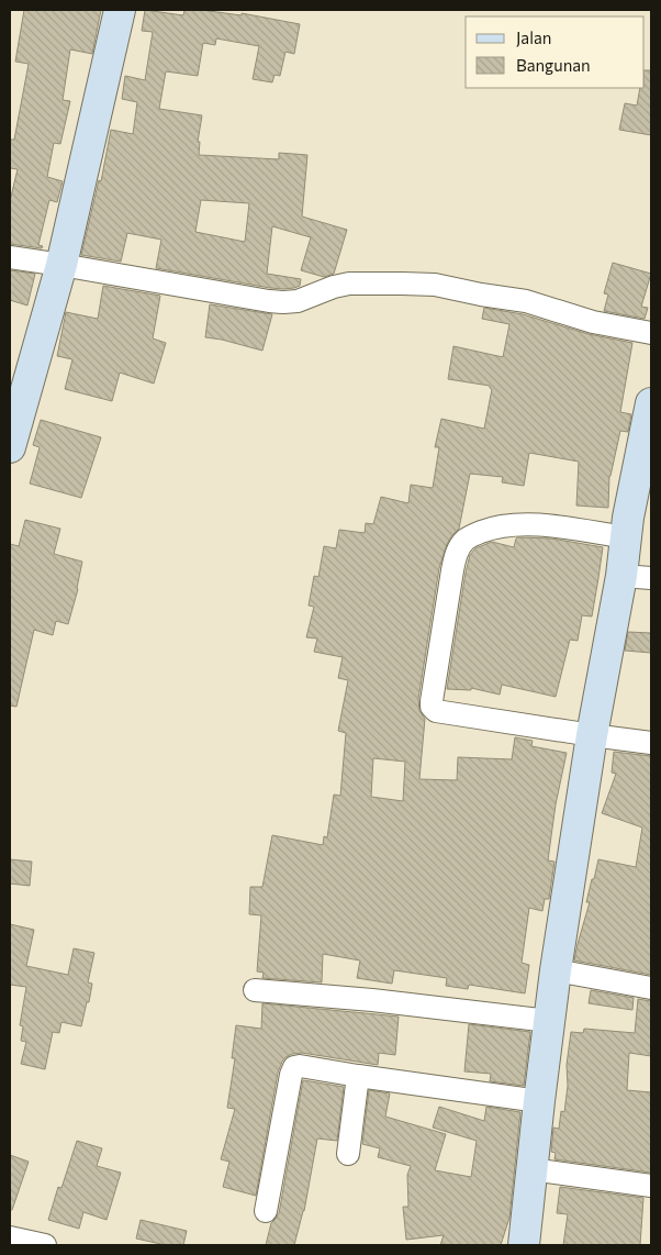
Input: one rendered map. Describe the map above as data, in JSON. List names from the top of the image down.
{
  "legend": ["Jalan", "Bangunan"]
}
